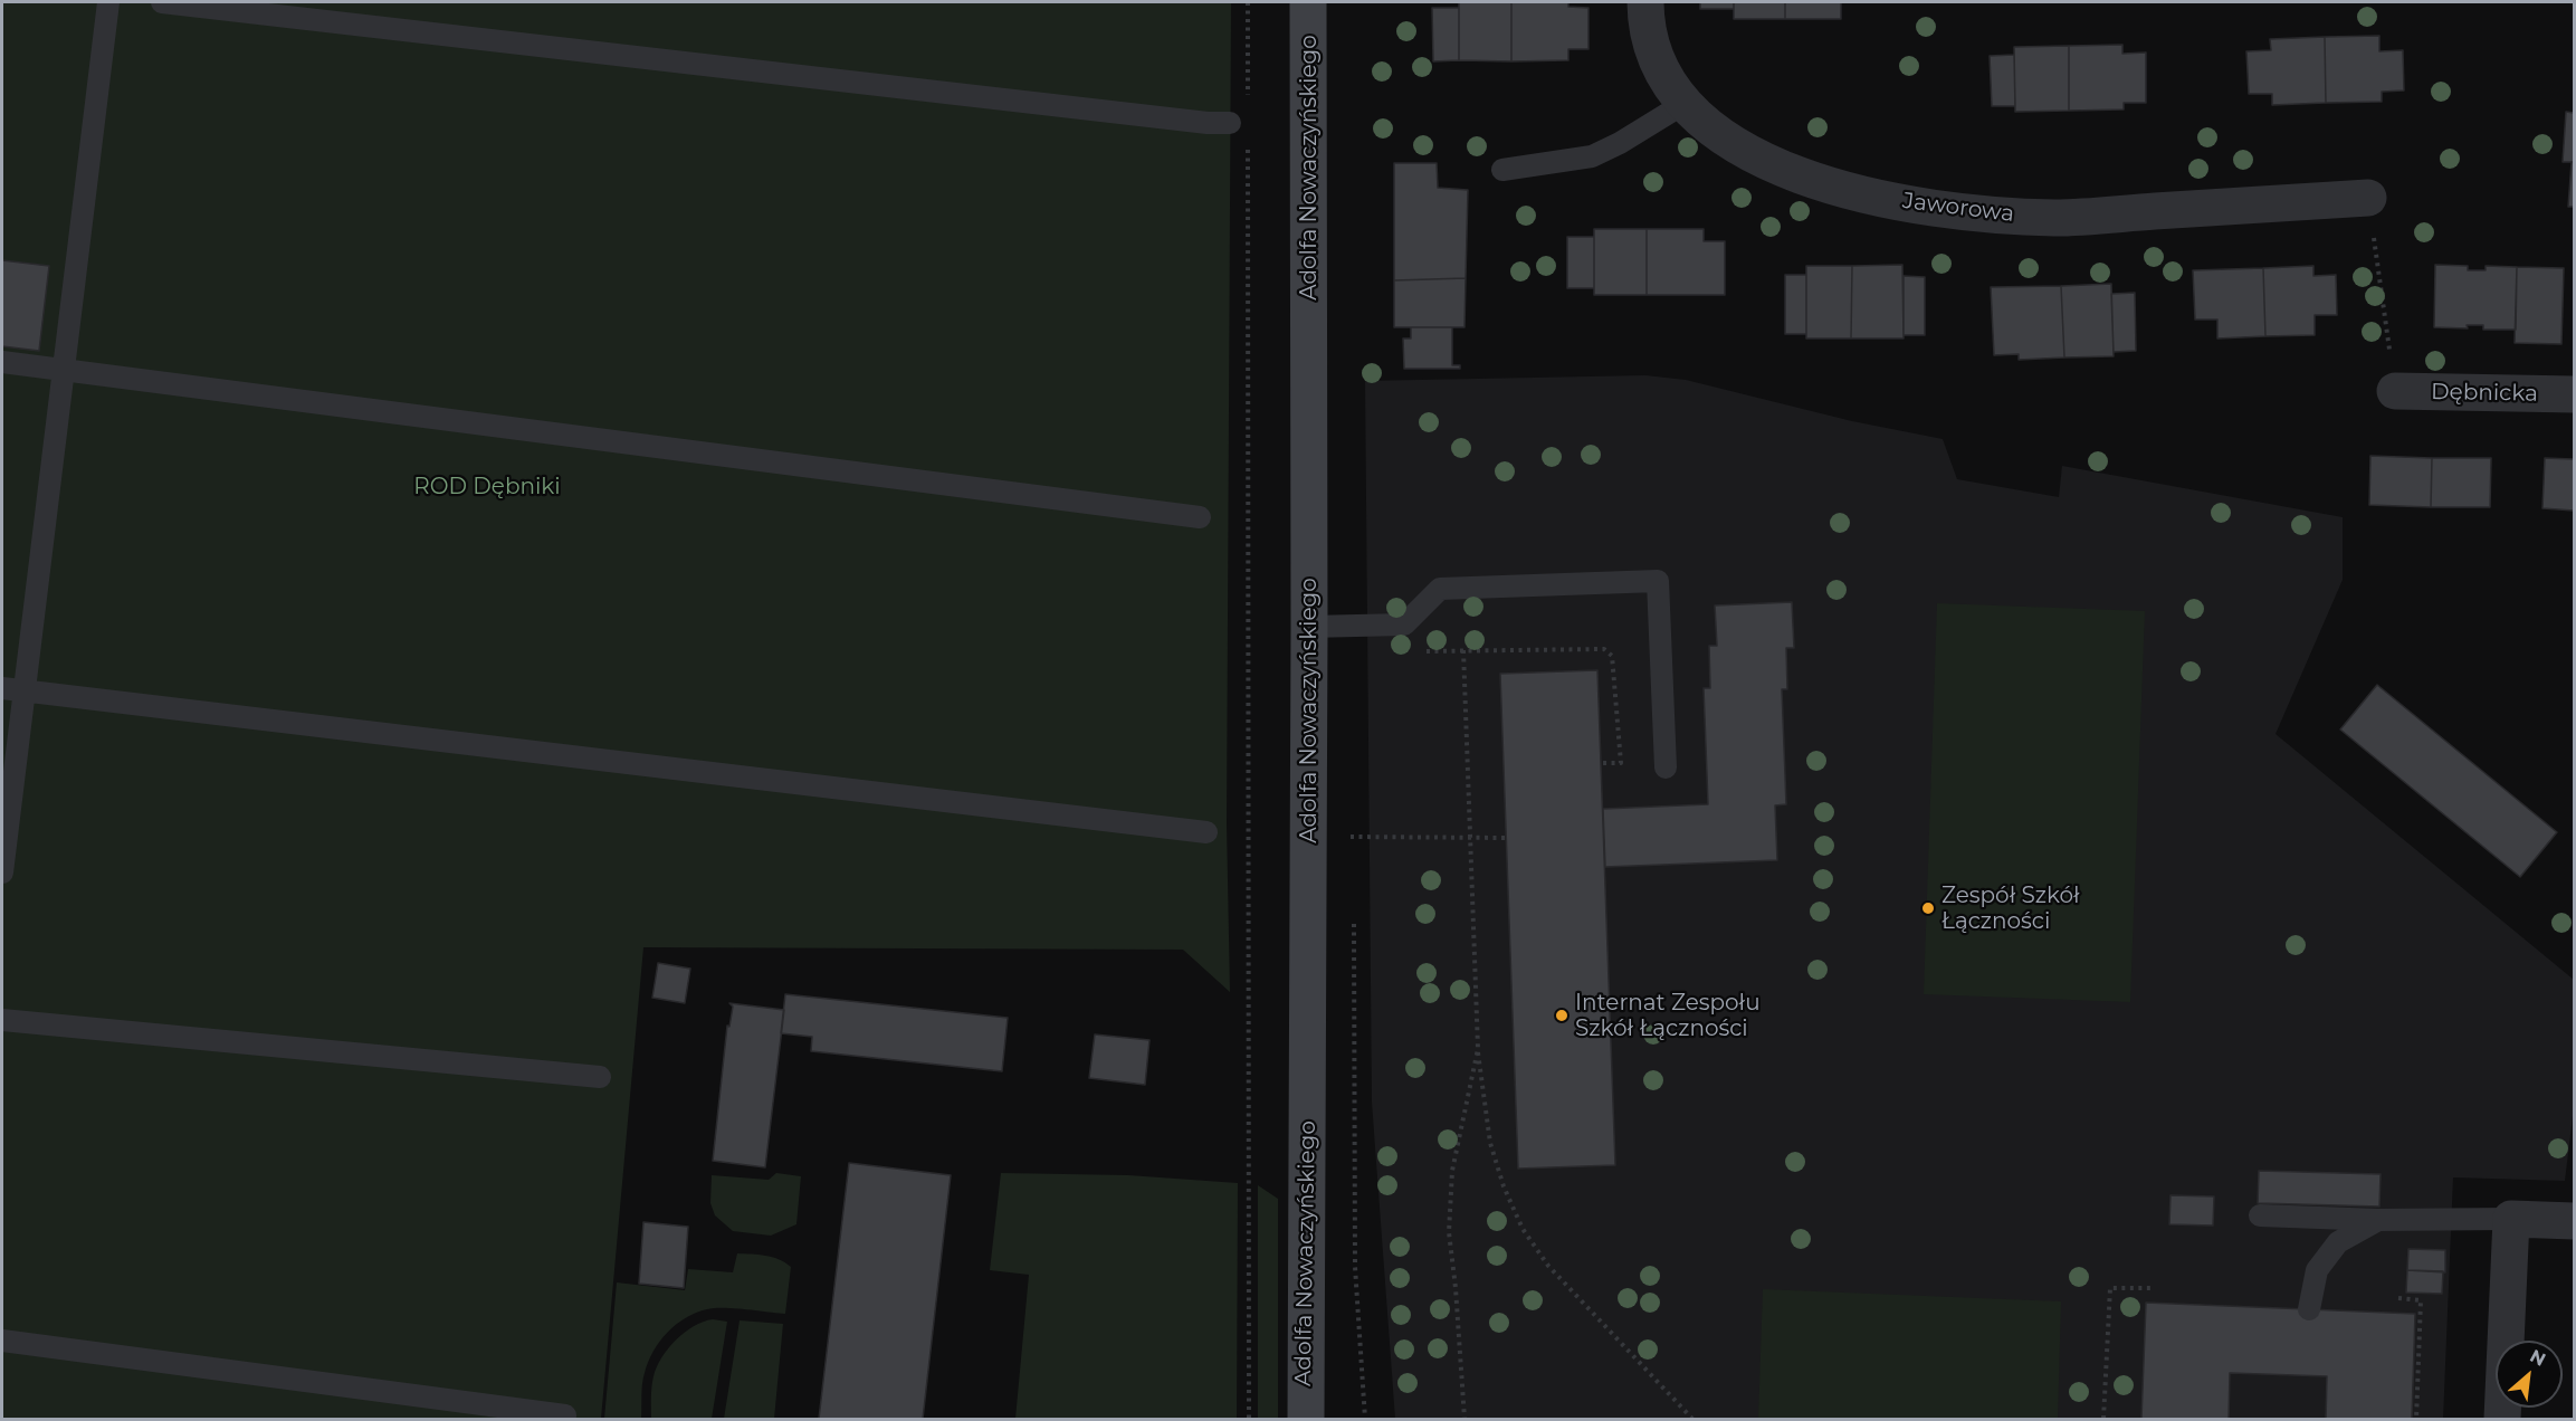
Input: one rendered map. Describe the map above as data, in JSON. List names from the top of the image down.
{
  "streets": {
    "street": ["Adolfa Nowaczyńskiego", "Jaworowa", "Dębnicka"]
  },
  "parks": ["ROD Dębniki"],
  "places": ["Zespół Szkół Łączności", "Internat Zespołu Szkół Łączności"],
  "north": "top right"
}
